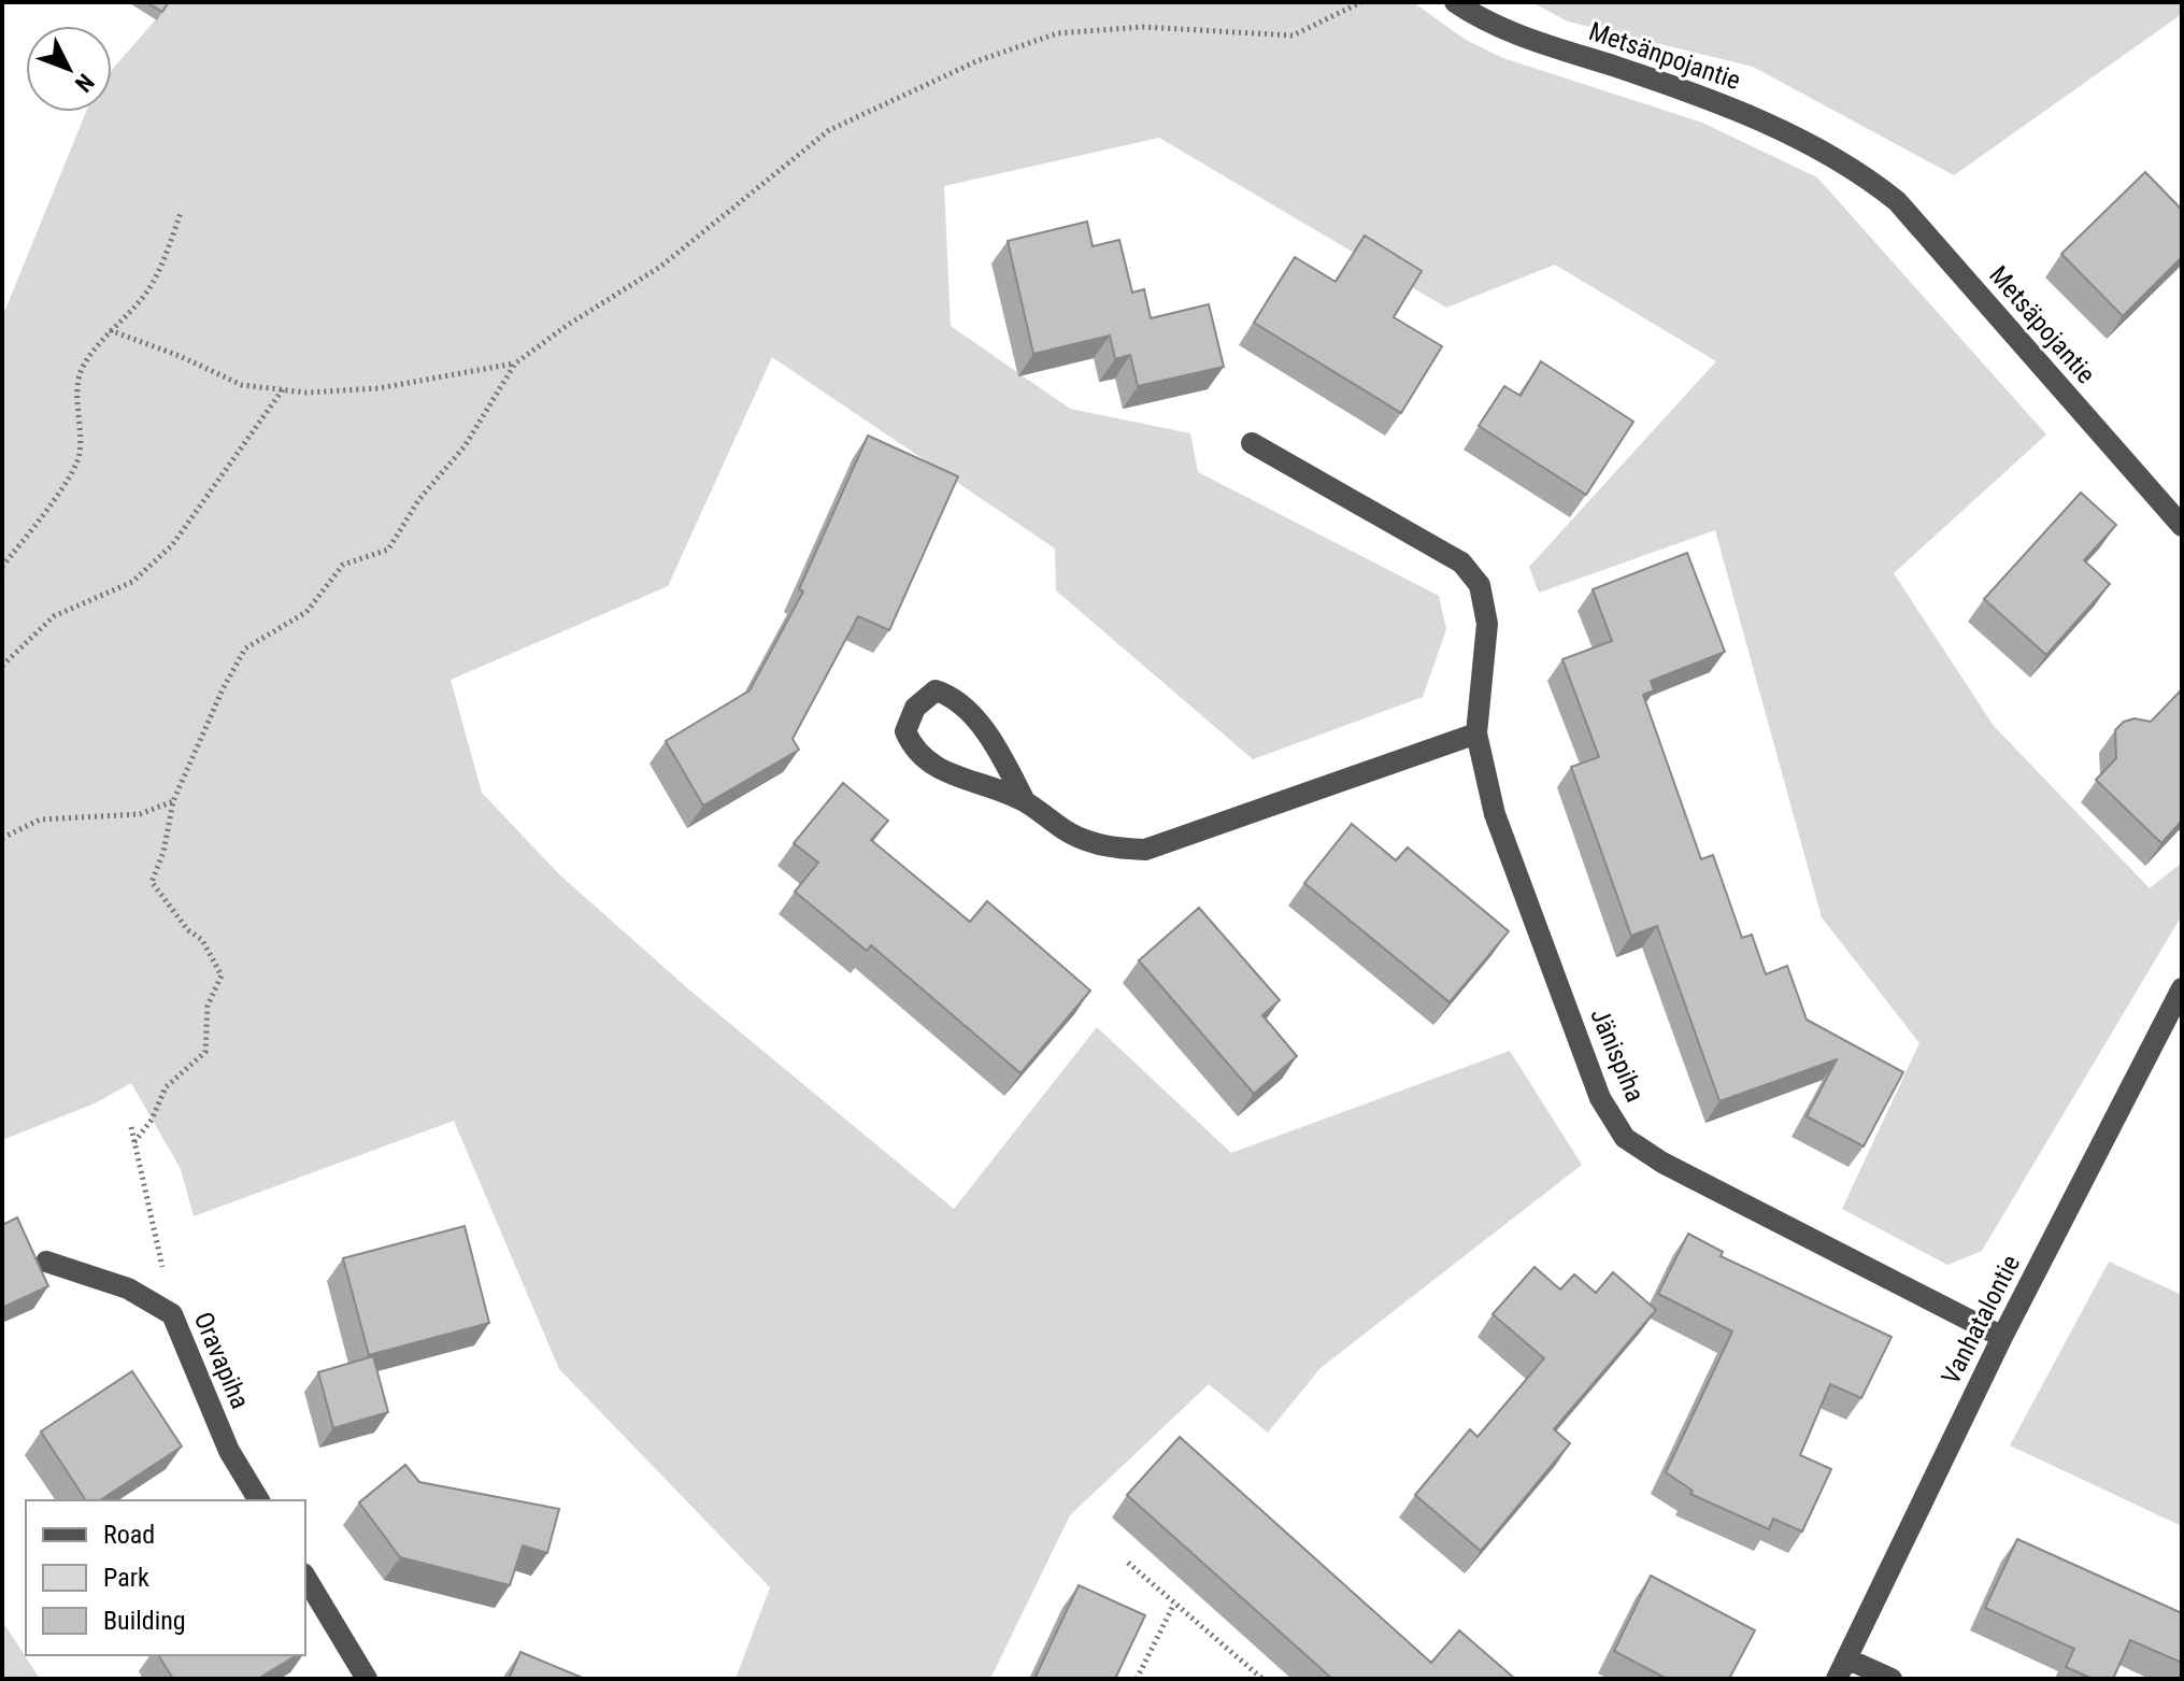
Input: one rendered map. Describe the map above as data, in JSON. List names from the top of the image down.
{
  "streets": {
    "street": [
      "Metsänpojantie",
      "Metsäpojantie",
      "Jänispiha",
      "Vanhatalontie",
      "Oravapiha"
    ]
  },
  "crossings": [
    ["Metsänpojantie", "Metsäpojantie"],
    ["Jänispiha", "Vanhatalontie"]
  ],
  "legend": ["Road", "Park", "Building"],
  "north": "bottom right"
}
